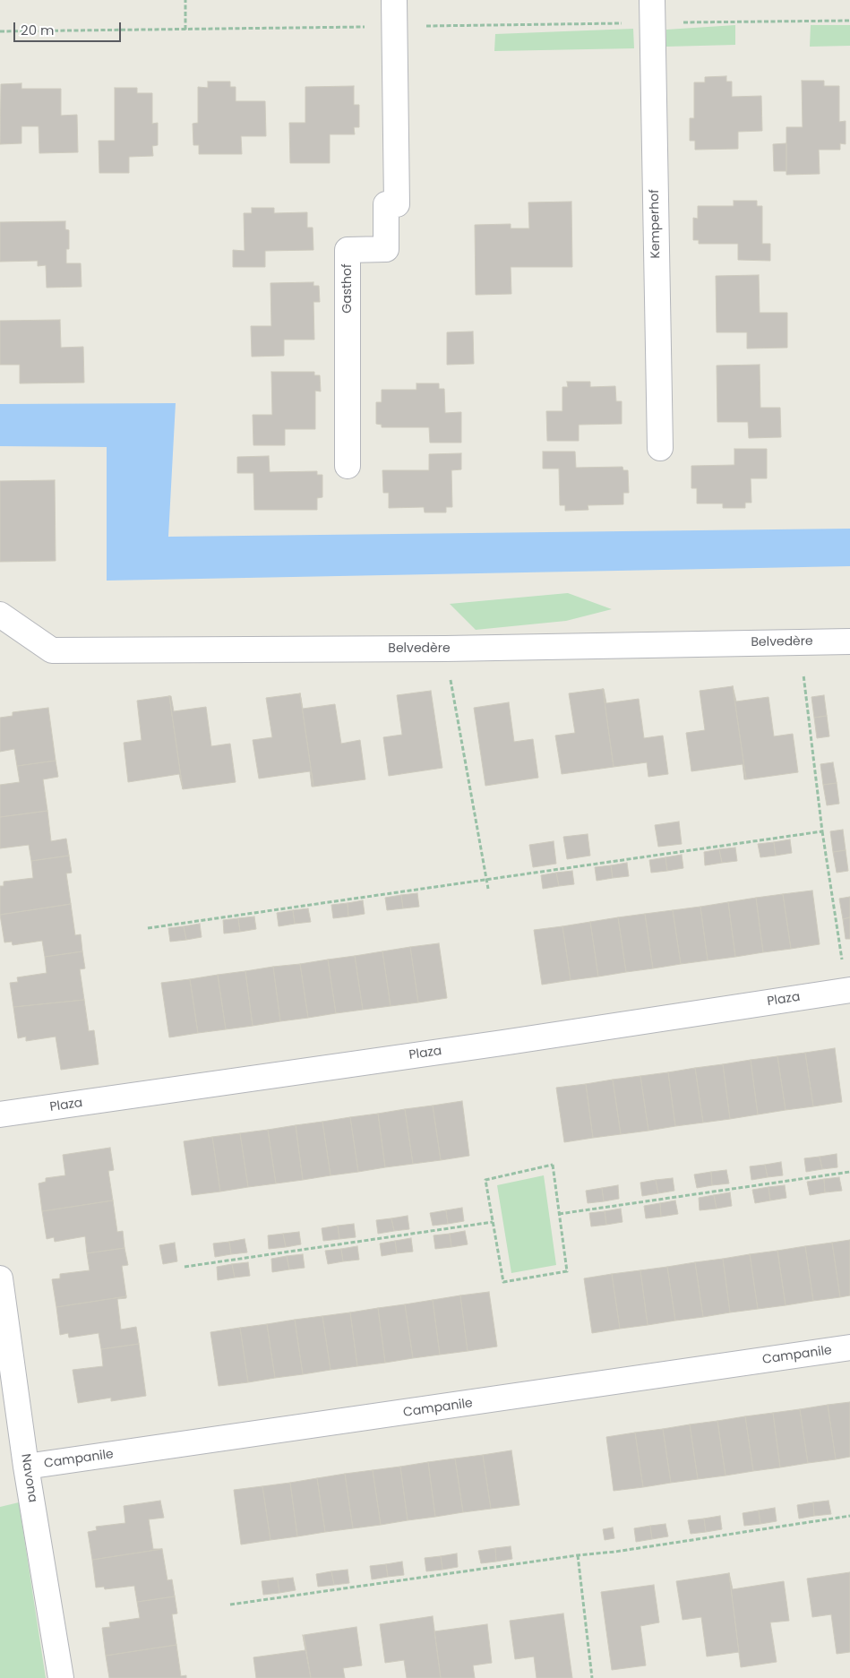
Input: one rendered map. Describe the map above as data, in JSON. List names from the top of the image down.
{
  "streets": {
    "street": [
      "Kemperhof",
      "Gasthof",
      "Belvedère",
      "Plaza",
      "Campanile",
      "Navona"
    ]
  },
  "crossings": [
    ["Campanile", "Navona"]
  ],
  "scale_bar": "20 m"
}
